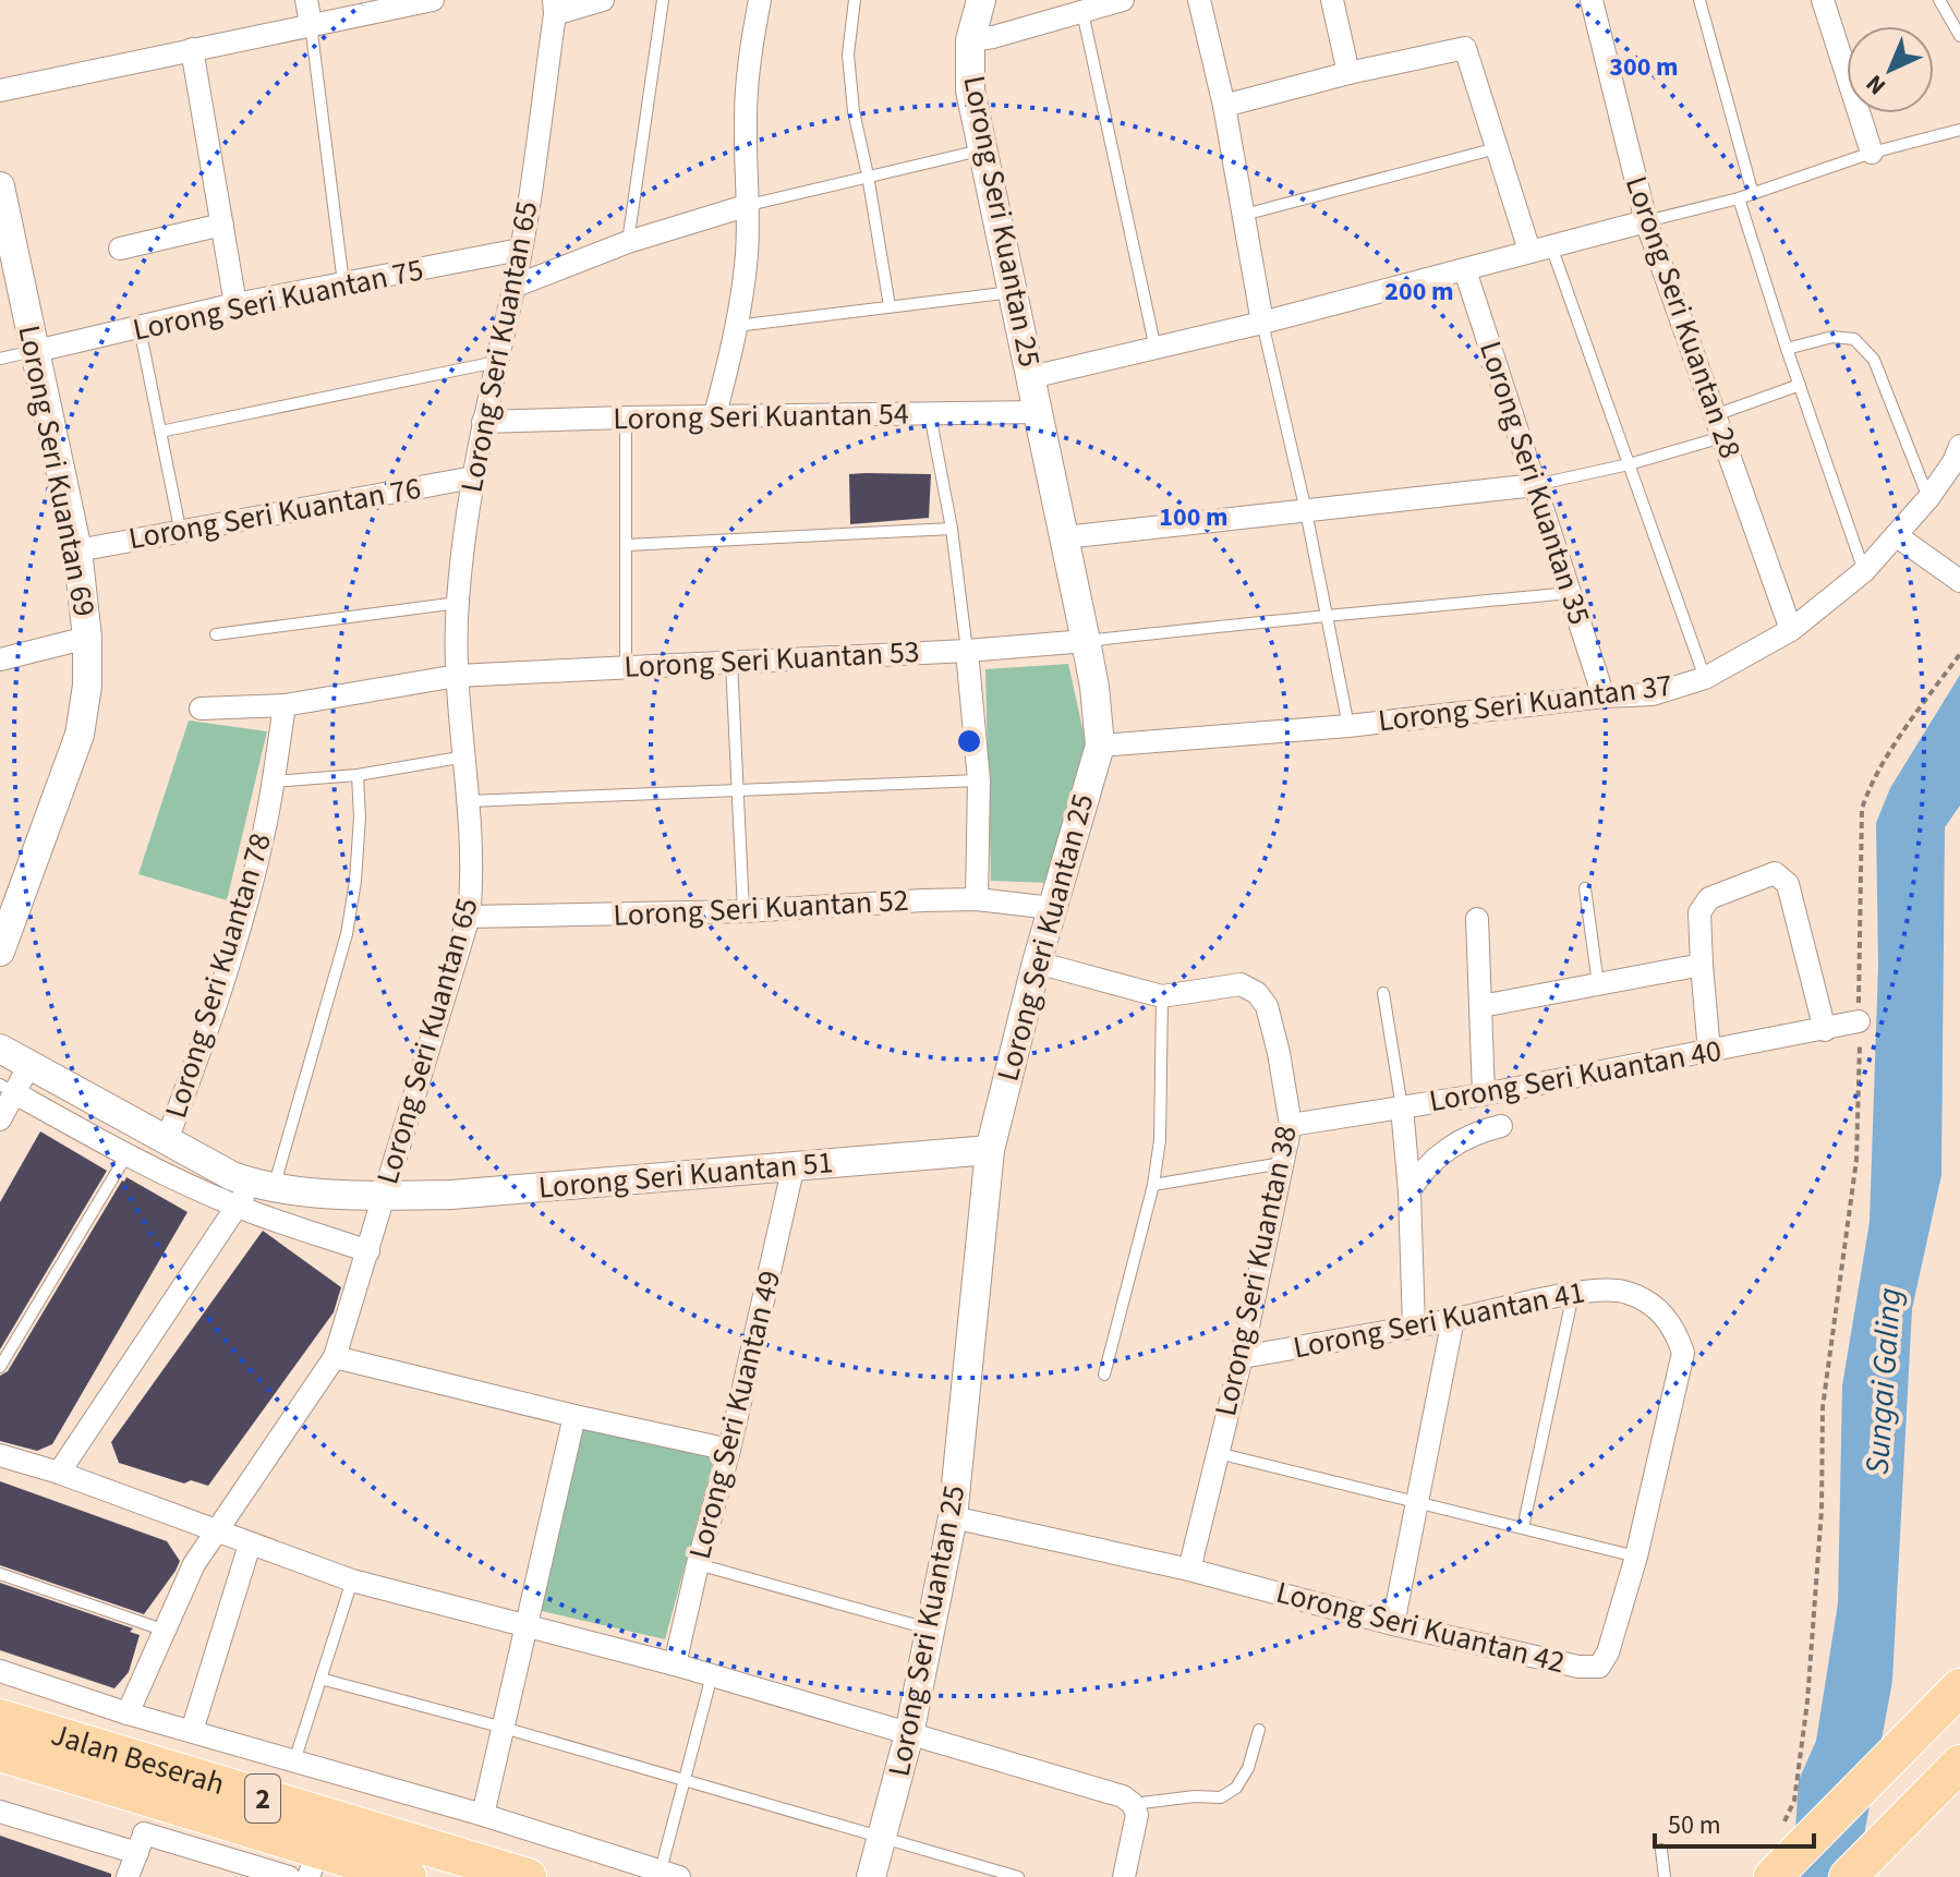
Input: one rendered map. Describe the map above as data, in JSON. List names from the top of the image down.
{
  "streets": {
    "highway": ["Jalan Beserah", "2"],
    "street": [
      "Lorong Seri Kuantan 25",
      "Lorong Seri Kuantan 75",
      "Lorong Seri Kuantan 28",
      "Lorong Seri Kuantan 65",
      "Lorong Seri Kuantan 54",
      "Lorong Seri Kuantan 69",
      "Lorong Seri Kuantan 35",
      "Lorong Seri Kuantan 76",
      "Lorong Seri Kuantan 53",
      "Lorong Seri Kuantan 37",
      "Lorong Seri Kuantan 52",
      "Lorong Seri Kuantan 78",
      "Lorong Seri Kuantan 40",
      "Lorong Seri Kuantan 51",
      "Lorong Seri Kuantan 38",
      "Lorong Seri Kuantan 41",
      "Lorong Seri Kuantan 49",
      "Lorong Seri Kuantan 42"
    ]
  },
  "crossings": [
    ["Lorong Seri Kuantan 25", "Lorong Seri Kuantan 54"],
    ["Lorong Seri Kuantan 25", "Lorong Seri Kuantan 53"],
    ["Lorong Seri Kuantan 25", "Lorong Seri Kuantan 37"],
    ["Lorong Seri Kuantan 25", "Lorong Seri Kuantan 52"],
    ["Lorong Seri Kuantan 25", "Lorong Seri Kuantan 51"],
    ["Lorong Seri Kuantan 25", "Lorong Seri Kuantan 38"],
    ["Lorong Seri Kuantan 25", "Lorong Seri Kuantan 42"],
    ["Lorong Seri Kuantan 75", "Lorong Seri Kuantan 65"],
    ["Lorong Seri Kuantan 75", "Lorong Seri Kuantan 69"],
    ["Lorong Seri Kuantan 28", "Lorong Seri Kuantan 37"],
    ["Lorong Seri Kuantan 65", "Lorong Seri Kuantan 54"],
    ["Lorong Seri Kuantan 65", "Lorong Seri Kuantan 76"],
    ["Lorong Seri Kuantan 65", "Lorong Seri Kuantan 53"],
    ["Lorong Seri Kuantan 65", "Lorong Seri Kuantan 52"],
    ["Lorong Seri Kuantan 65", "Lorong Seri Kuantan 51"],
    ["Lorong Seri Kuantan 69", "Lorong Seri Kuantan 76"],
    ["Lorong Seri Kuantan 35", "Lorong Seri Kuantan 37"],
    ["Lorong Seri Kuantan 53", "Lorong Seri Kuantan 78"],
    ["Lorong Seri Kuantan 78", "Lorong Seri Kuantan 51"],
    ["Lorong Seri Kuantan 40", "Lorong Seri Kuantan 38"],
    ["Lorong Seri Kuantan 51", "Lorong Seri Kuantan 49"],
    ["Lorong Seri Kuantan 38", "Lorong Seri Kuantan 41"],
    ["Lorong Seri Kuantan 38", "Lorong Seri Kuantan 42"],
    ["Lorong Seri Kuantan 41", "Lorong Seri Kuantan 42"]
  ],
  "water": ["Sungai Galing"],
  "scale_bar": "50 m",
  "north": "bottom left",
  "rings": ["300 m", "200 m", "100 m"]
}
